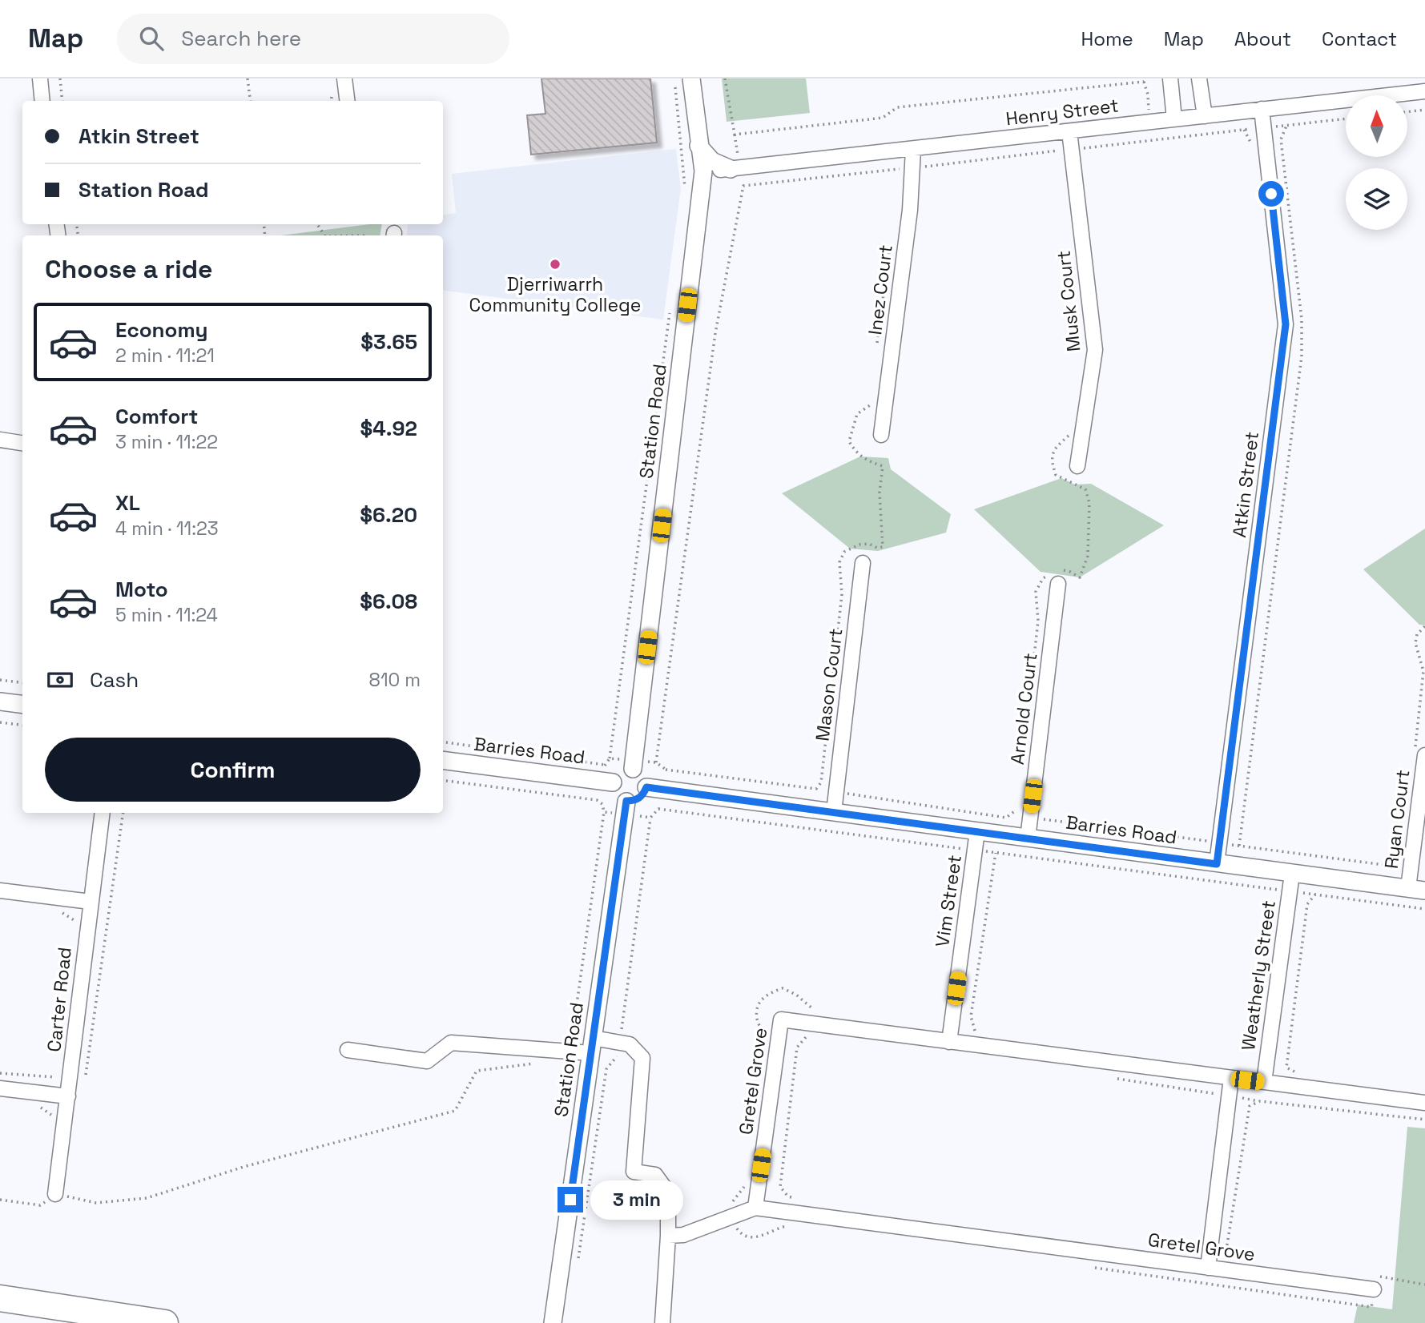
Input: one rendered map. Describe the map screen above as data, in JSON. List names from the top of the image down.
{
  "streets": {
    "street": [
      "Henry Street",
      "Inez Court",
      "Musk Court",
      "Station Road",
      "Atkin Street",
      "Mason Court",
      "Arnold Court",
      "Barries Road",
      "Ryan Court",
      "Vim Street",
      "Weatherly Street",
      "Carter Road",
      "Gretel Grove"
    ]
  },
  "crossings": [
    ["Henry Street", "Inez Court"],
    ["Henry Street", "Musk Court"],
    ["Henry Street", "Station Road"],
    ["Henry Street", "Atkin Street"],
    ["Station Road", "Barries Road"],
    ["Atkin Street", "Barries Road"],
    ["Mason Court", "Barries Road"],
    ["Arnold Court", "Barries Road"],
    ["Barries Road", "Ryan Court"],
    ["Barries Road", "Vim Street"],
    ["Barries Road", "Weatherly Street"],
    ["Vim Street", "Gretel Grove"],
    ["Weatherly Street", "Gretel Grove"]
  ],
  "places": ["Djerriwarrh Community College"],
  "north": "top",
  "page": {
    "header": "Map",
    "search": "Search here",
    "nav": [
      "Home",
      "Map",
      "About",
      "Contact"
    ],
    "banner": ["Atkin Street", "Station Road"],
    "heading": "Choose a ride",
    "list": [
      {
        "name": "Economy",
        "note": "2 min · 11:21",
        "value": "$3.65"
      },
      {
        "name": "Comfort",
        "note": "3 min · 11:22",
        "value": "$4.92"
      },
      {
        "name": "XL",
        "note": "4 min · 11:23",
        "value": "$6.20"
      },
      {
        "name": "Moto",
        "note": "5 min · 11:24",
        "value": "$6.08"
      }
    ],
    "pay": ["Cash", "810 m"],
    "buttons": "Confirm",
    "bubble": "3 min"
  }
}
